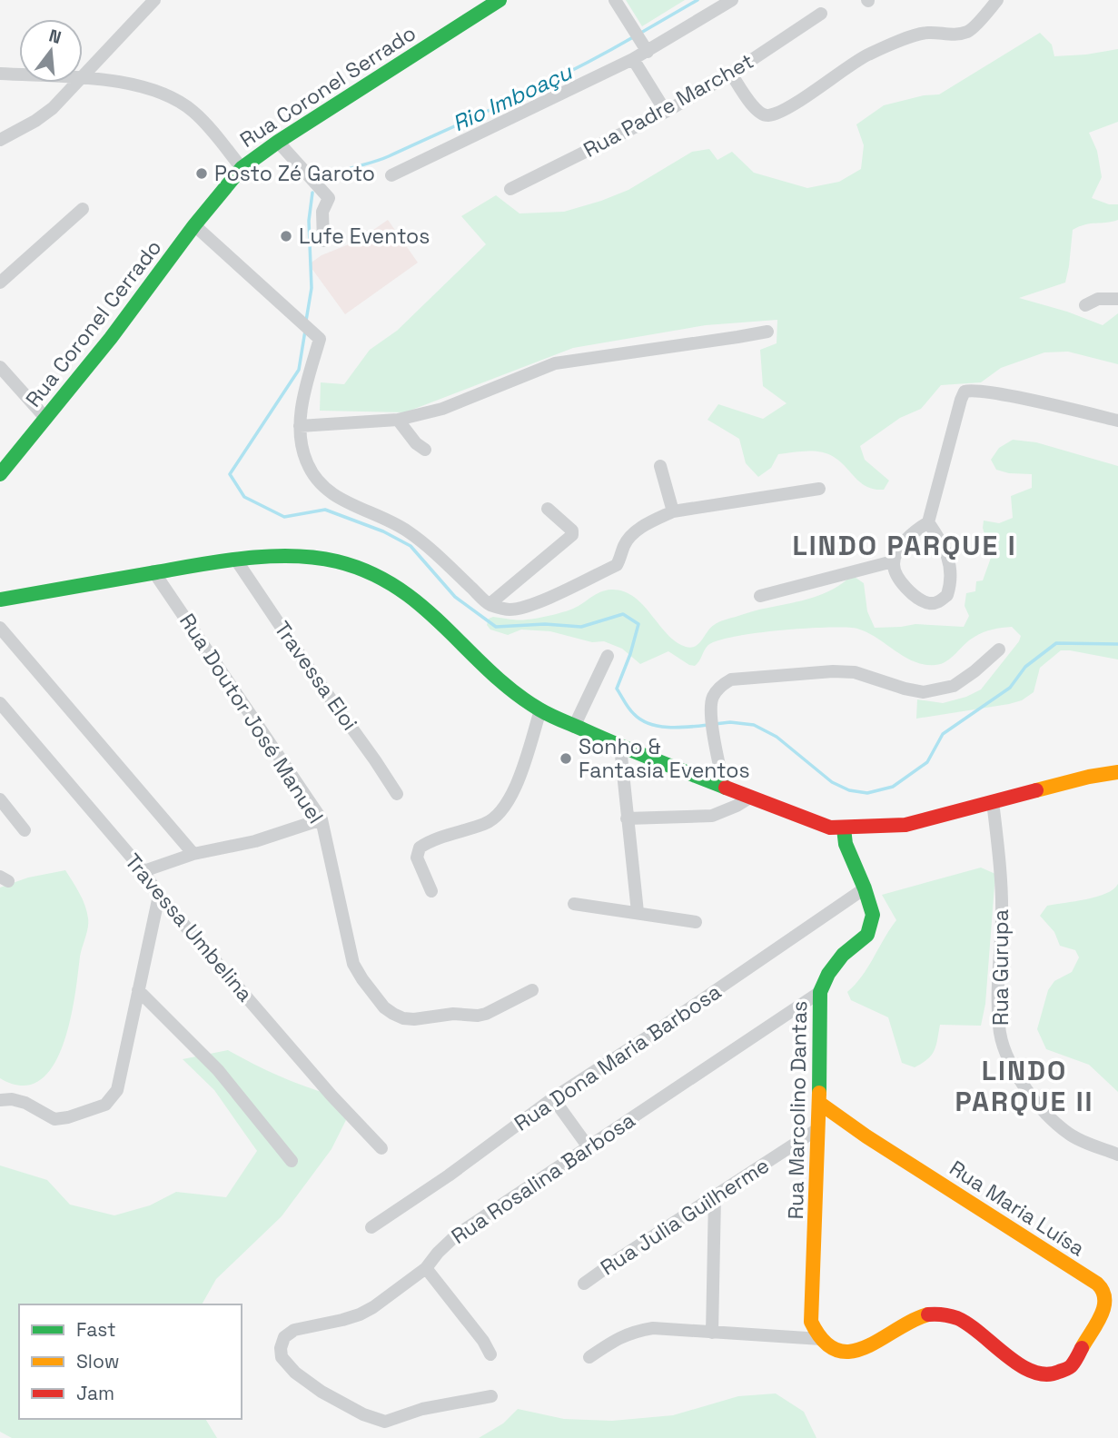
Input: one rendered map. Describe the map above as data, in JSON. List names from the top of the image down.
{
  "streets": {
    "main road": [
      "Rua Coronel Serrado",
      "Rua Coronel Cerrado",
      "Rua Marcolino Dantas",
      "Rua Maria Luísa"
    ],
    "street": [
      "Rua Padre Marchet",
      "Travessa Eloi",
      "Rua Doutor José Manuel",
      "Travessa Umbelina",
      "Rua Gurupa",
      "Rua Dona Maria Barbosa",
      "Rua Rosalina Barbosa",
      "Rua Julia Guilherme"
    ]
  },
  "crossings": [
    ["Rua Coronel Serrado", "Rua Coronel Cerrado"],
    ["Rua Dona Maria Barbosa", "Rua Marcolino Dantas"],
    ["Rua Marcolino Dantas", "Rua Rosalina Barbosa"],
    ["Rua Marcolino Dantas", "Rua Maria Luísa"],
    ["Rua Marcolino Dantas", "Rua Julia Guilherme"]
  ],
  "districts": ["LINDO PARQUE I", "LINDO PARQUE II"],
  "water": ["Rio Imboaçu"],
  "places": ["Posto Zé Garoto", "Lufe Eventos", "Sonho & Fantasia Eventos"],
  "legend": ["Fast", "Slow", "Jam"],
  "north": "top"
}
